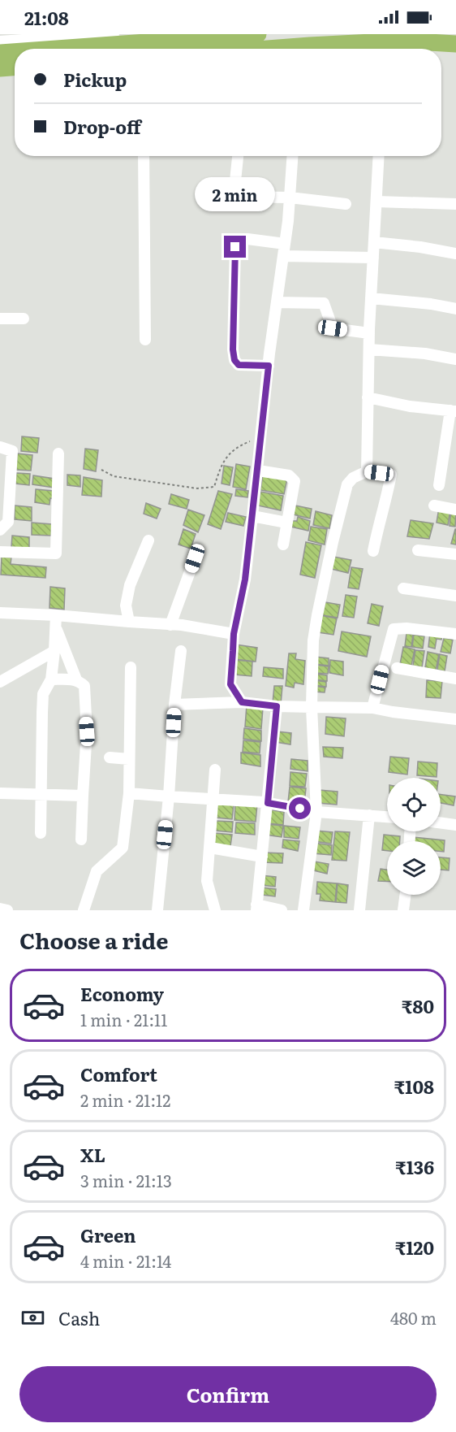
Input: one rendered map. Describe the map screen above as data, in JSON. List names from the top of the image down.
{
  "page": {
    "status": "21:08",
    "banner": ["Pickup", "Drop-off"],
    "bubble": "2 min",
    "heading": "Choose a ride",
    "list": [
      {
        "name": "Economy",
        "note": "1 min · 21:11",
        "value": "₹80"
      },
      {
        "name": "Comfort",
        "note": "2 min · 21:12",
        "value": "₹108"
      },
      {
        "name": "XL",
        "note": "3 min · 21:13",
        "value": "₹136"
      },
      {
        "name": "Green",
        "note": "4 min · 21:14",
        "value": "₹120"
      }
    ],
    "pay": ["Cash", "480 m"],
    "buttons": "Confirm"
  }
}
